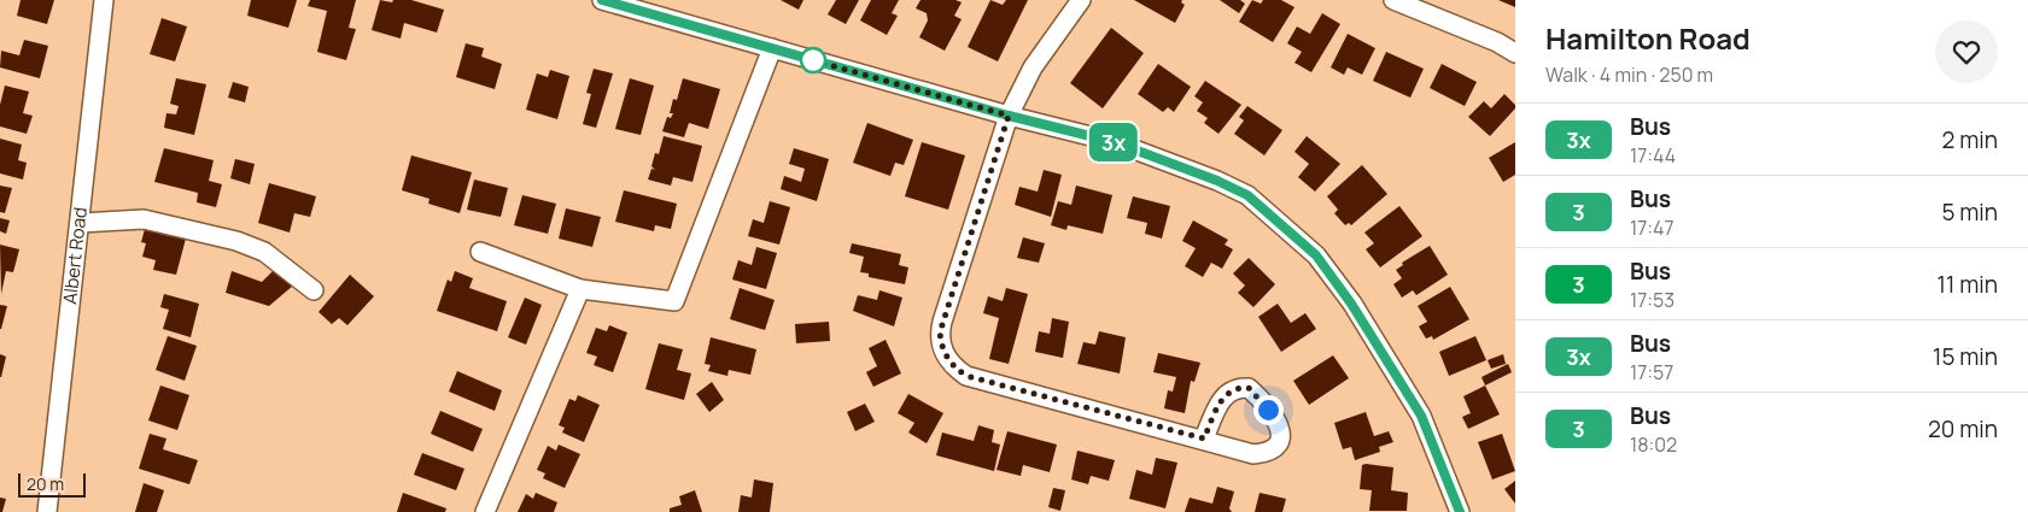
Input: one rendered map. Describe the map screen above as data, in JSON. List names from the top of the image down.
{
  "streets": {
    "street": ["Albert Road"]
  },
  "lines": ["bus line 3x"],
  "scale_bar": "20 m",
  "page": {
    "on_map": "3x",
    "heading": ["Hamilton Road", "Walk · 4 min · 250 m"],
    "list": [
      {
        "mark": "3x",
        "name": "Bus",
        "note": "17:44",
        "value": "2 min"
      },
      {
        "mark": "3",
        "name": "Bus",
        "note": "17:47",
        "value": "5 min"
      },
      {
        "mark": "3",
        "name": "Bus",
        "note": "17:53",
        "value": "11 min"
      },
      {
        "mark": "3x",
        "name": "Bus",
        "note": "17:57",
        "value": "15 min"
      },
      {
        "mark": "3",
        "name": "Bus",
        "note": "18:02",
        "value": "20 min"
      }
    ],
    "scale": "20 m"
  }
}
